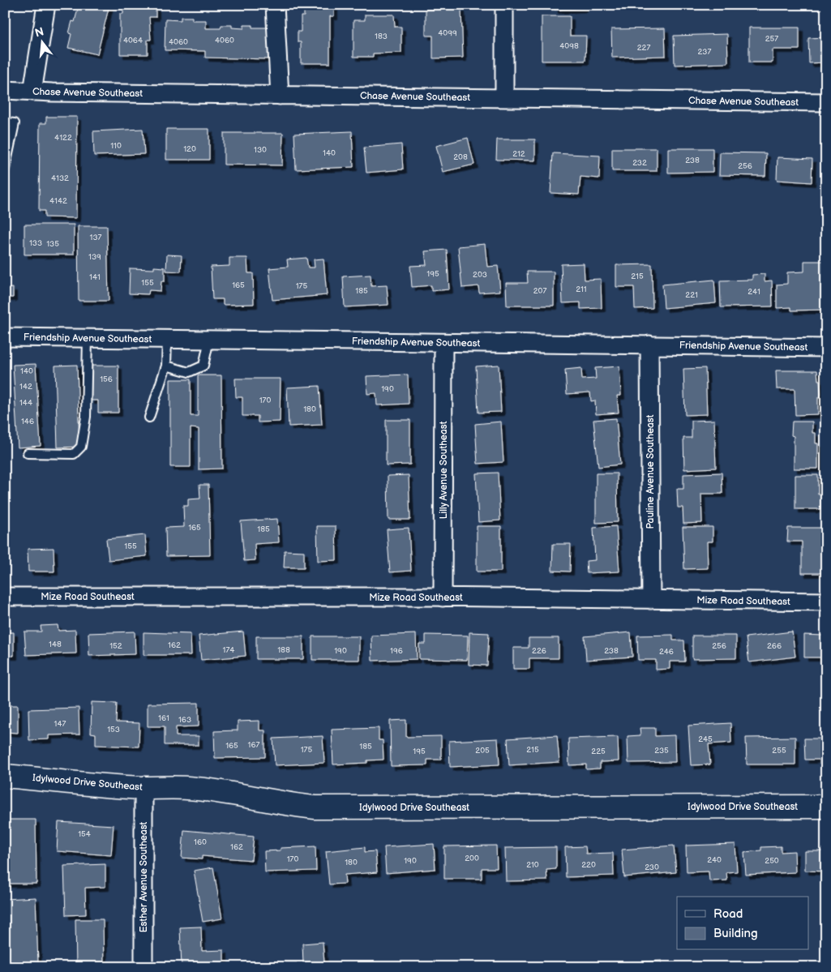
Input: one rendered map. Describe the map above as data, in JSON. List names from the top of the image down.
{
  "streets": {
    "street": [
      "Chase Avenue Southeast",
      "Friendship Avenue Southeast",
      "Lilly Avenue Southeast",
      "Pauline Avenue Southeast",
      "Mize Road Southeast",
      "Idylwood Drive Southeast",
      "Esther Avenue Southeast"
    ]
  },
  "crossings": [
    ["Friendship Avenue Southeast", "Lilly Avenue Southeast"],
    ["Friendship Avenue Southeast", "Pauline Avenue Southeast"],
    ["Lilly Avenue Southeast", "Mize Road Southeast"],
    ["Pauline Avenue Southeast", "Mize Road Southeast"],
    ["Idylwood Drive Southeast", "Esther Avenue Southeast"]
  ],
  "house_numbers": [
    "4099",
    "183",
    "257",
    "4064",
    "4060",
    "4060",
    "4098",
    "227",
    "237",
    "4122",
    "110",
    "120",
    "130",
    "140",
    "212",
    "208",
    "238",
    "232",
    "256",
    "4132",
    "4142",
    "137",
    "133",
    "135",
    "139",
    "195",
    "203",
    "215",
    "141",
    "155",
    "165",
    "175",
    "211",
    "185",
    "207",
    "241",
    "221",
    "140",
    "156",
    "142",
    "190",
    "170",
    "144",
    "180",
    "146",
    "165",
    "185",
    "155",
    "148",
    "162",
    "152",
    "256",
    "266",
    "174",
    "188",
    "190",
    "196",
    "226",
    "238",
    "246",
    "161",
    "163",
    "147",
    "153",
    "245",
    "167",
    "165",
    "185",
    "175",
    "215",
    "205",
    "235",
    "255",
    "195",
    "225",
    "154",
    "160",
    "162",
    "200",
    "170",
    "240",
    "190",
    "250",
    "180",
    "210",
    "220",
    "230"
  ],
  "legend": ["Road", "Building"],
  "north": "top"
}
